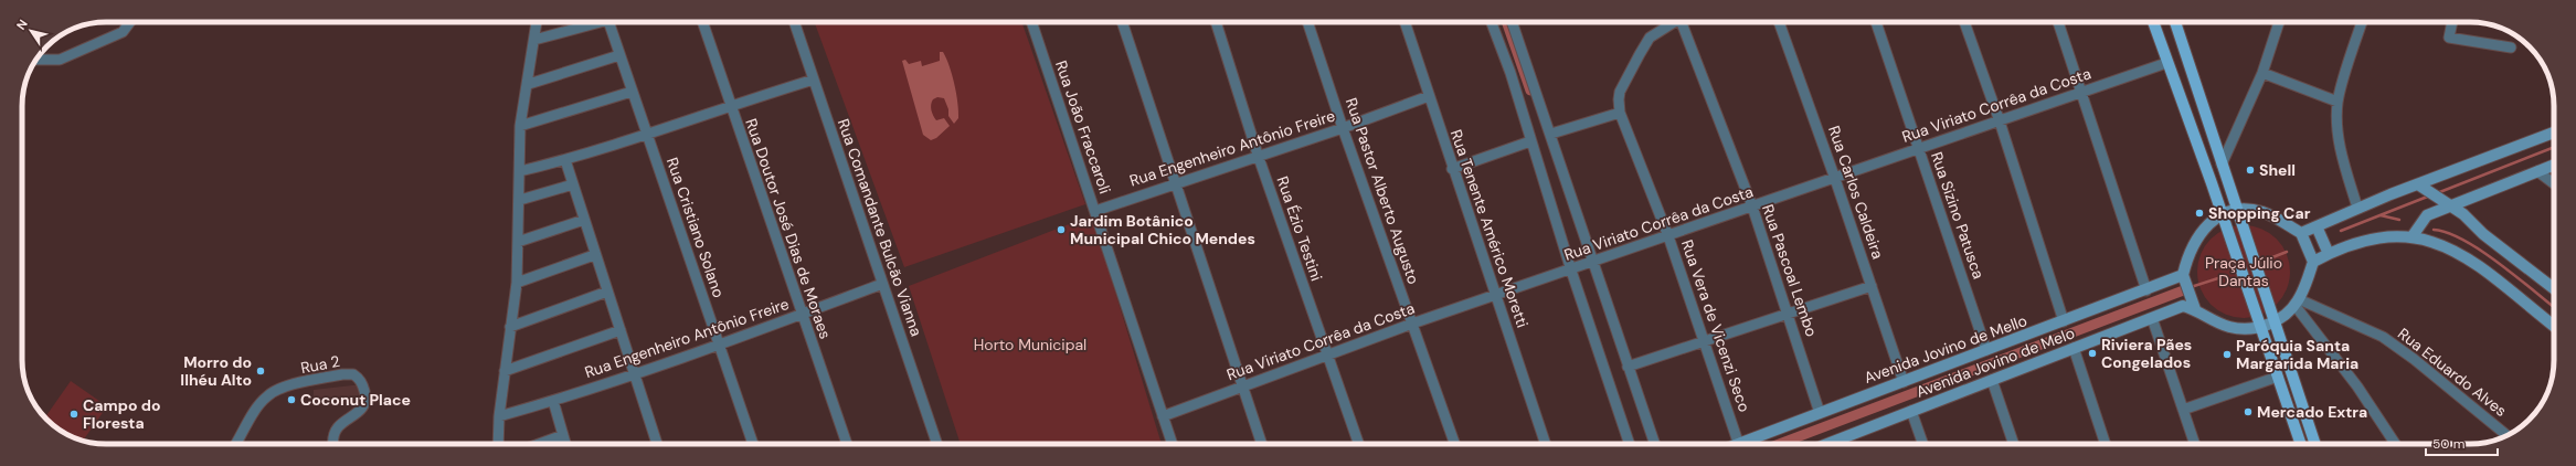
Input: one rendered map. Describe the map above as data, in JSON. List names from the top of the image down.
{
  "streets": {
    "main road": ["Avenida Jovino de Mello", "Avenida Jovino de Melo"],
    "street": [
      "Rua Viriato Corrêa da Costa",
      "Rua João Fraccaroli",
      "Rua Engenheiro Antônio Freire",
      "Rua Pastor Alberto Augusto",
      "Rua Carlos Caldeira",
      "Rua Sizino Patusca",
      "Rua Cristiano Solano",
      "Rua Comandante Bulcão Vianna",
      "Rua Doutor José Dias de Moraes",
      "Rua Ézio Testini",
      "Rua Tenente Américo Moretti",
      "Rua Pascoal Lembo",
      "Rua Vera de Vicenzi Seco",
      "Rua 2",
      "Rua Eduardo Alves"
    ]
  },
  "crossings": [
    ["Rua Viriato Corrêa da Costa", "Rua João Fraccaroli"],
    ["Rua Viriato Corrêa da Costa", "Rua Pastor Alberto Augusto"],
    ["Rua Viriato Corrêa da Costa", "Rua Carlos Caldeira"],
    ["Rua Viriato Corrêa da Costa", "Rua Sizino Patusca"],
    ["Rua Viriato Corrêa da Costa", "Rua Ézio Testini"],
    ["Rua Viriato Corrêa da Costa", "Rua Tenente Américo Moretti"],
    ["Rua Viriato Corrêa da Costa", "Rua Pascoal Lembo"],
    ["Rua Viriato Corrêa da Costa", "Rua Vera de Vicenzi Seco"],
    ["Rua João Fraccaroli", "Rua Engenheiro Antônio Freire"],
    ["Rua Engenheiro Antônio Freire", "Rua Pastor Alberto Augusto"],
    ["Rua Engenheiro Antônio Freire", "Rua Cristiano Solano"],
    ["Rua Engenheiro Antônio Freire", "Rua Comandante Bulcão Vianna"],
    ["Rua Engenheiro Antônio Freire", "Rua Doutor José Dias de Moraes"],
    ["Rua Engenheiro Antônio Freire", "Rua Ézio Testini"],
    ["Rua Engenheiro Antônio Freire", "Rua Tenente Américo Moretti"],
    ["Rua Carlos Caldeira", "Avenida Jovino de Mello"],
    ["Rua Sizino Patusca", "Avenida Jovino de Mello"],
    ["Rua Pascoal Lembo", "Avenida Jovino de Mello"]
  ],
  "parks": ["Praça Júlio Dantas", "Horto Municipal"],
  "places": [
    "Shell",
    "Shopping Car",
    "Jardim Botânico Municipal Chico Mendes",
    "Riviera Pães Congelados",
    "Paróquia Santa Margarida Maria",
    "Morro do Ilhéu Alto",
    "Coconut Place",
    "Mercado Extra",
    "Campo do Floresta"
  ],
  "scale_bar": "50 m",
  "north": "top left"
}
